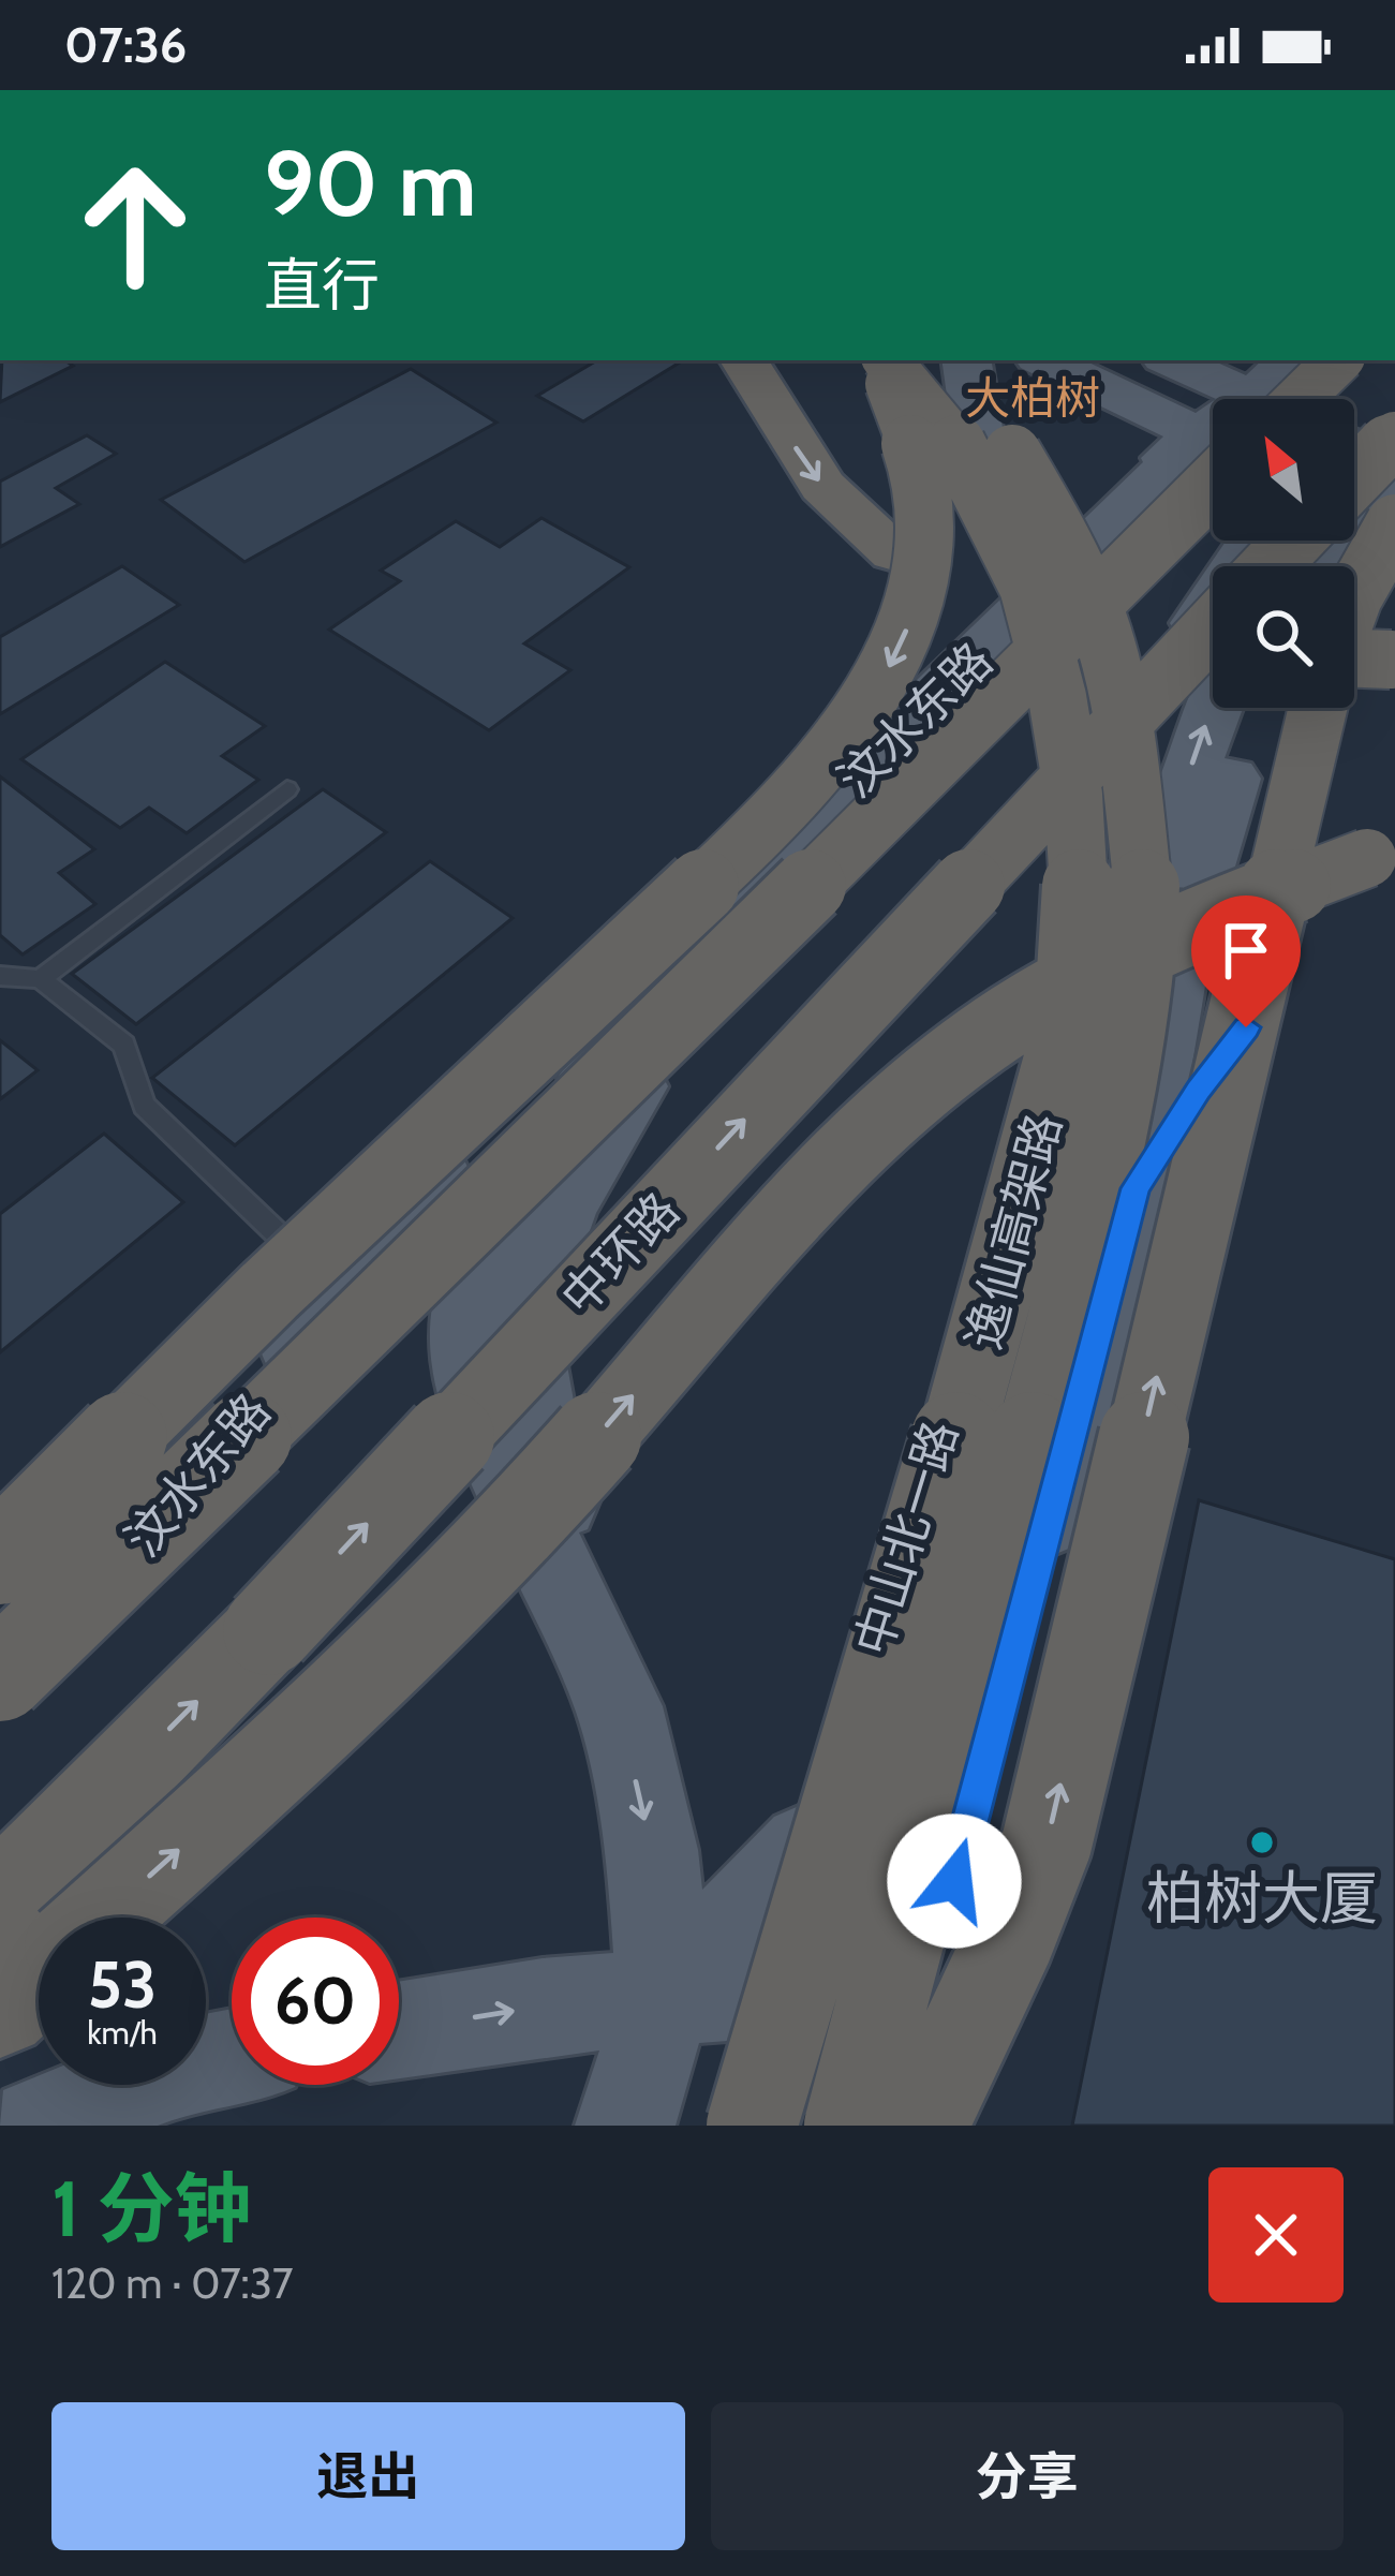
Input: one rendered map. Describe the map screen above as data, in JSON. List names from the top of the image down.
{
  "streets": {
    "highway": ["逸仙高架路", "中环路"],
    "main road": ["汶水东路", "中山北一路"]
  },
  "crossings": [
    ["逸仙高架路", "中山北一路"]
  ],
  "districts": ["大柏树"],
  "places": ["柏树大厦"],
  "north": "top left",
  "page": {
    "status": "07:36",
    "turn": ["90 m", "直行"],
    "speed": "53 km/h",
    "limit": "60",
    "heading": ["1 分钟", "120 m · 07:37"],
    "buttons": ["退出", "分享"]
  }
}
